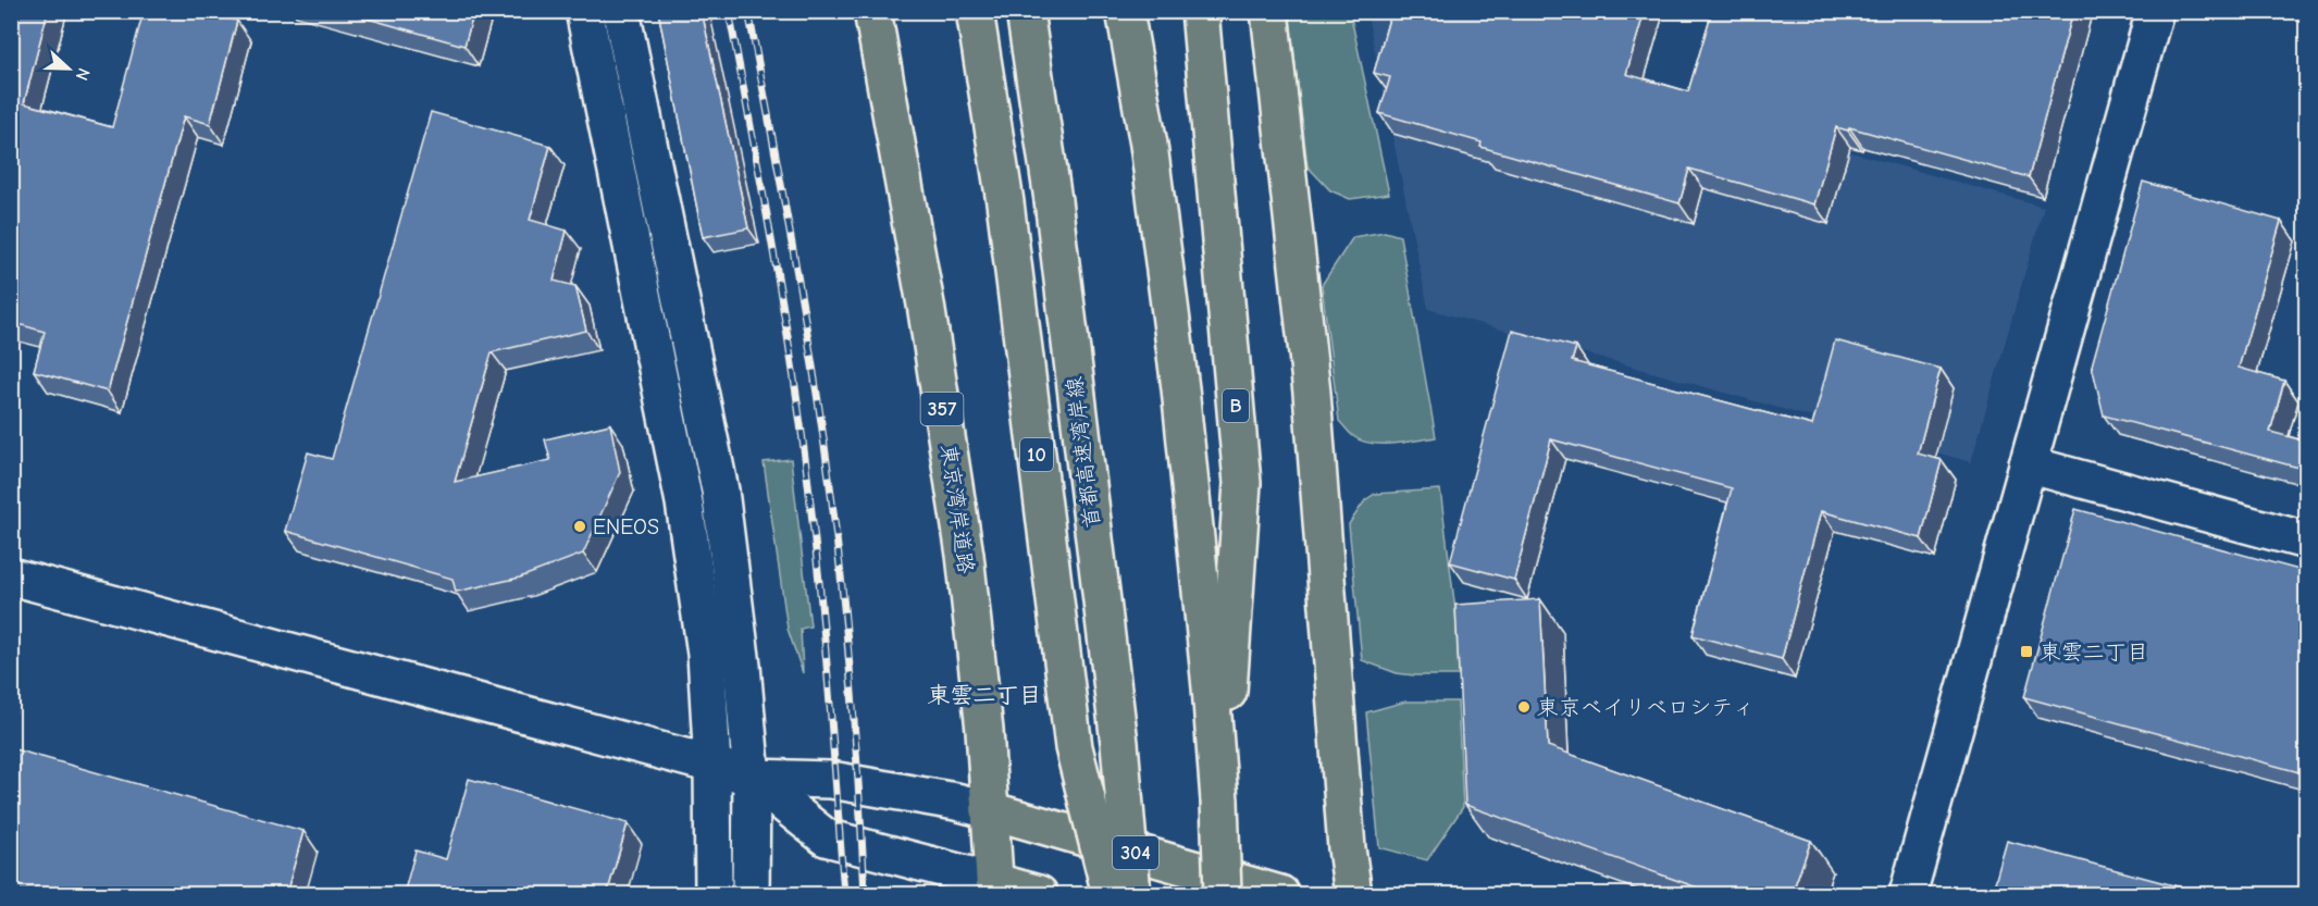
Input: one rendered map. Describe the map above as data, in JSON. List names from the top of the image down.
{
  "streets": {
    "main road": [
      "B",
      "357",
      "首都高速湾岸線",
      "10",
      "東京湾岸道路",
      "304"
    ]
  },
  "crossings": [
    ["東京湾岸道路", "304"]
  ],
  "districts": ["東雲二丁目"],
  "places": {
    "other": ["ENEOS", "東京ベイリベロシティ"],
    "transit": ["東雲二丁目"]
  },
  "north": "right"
}
